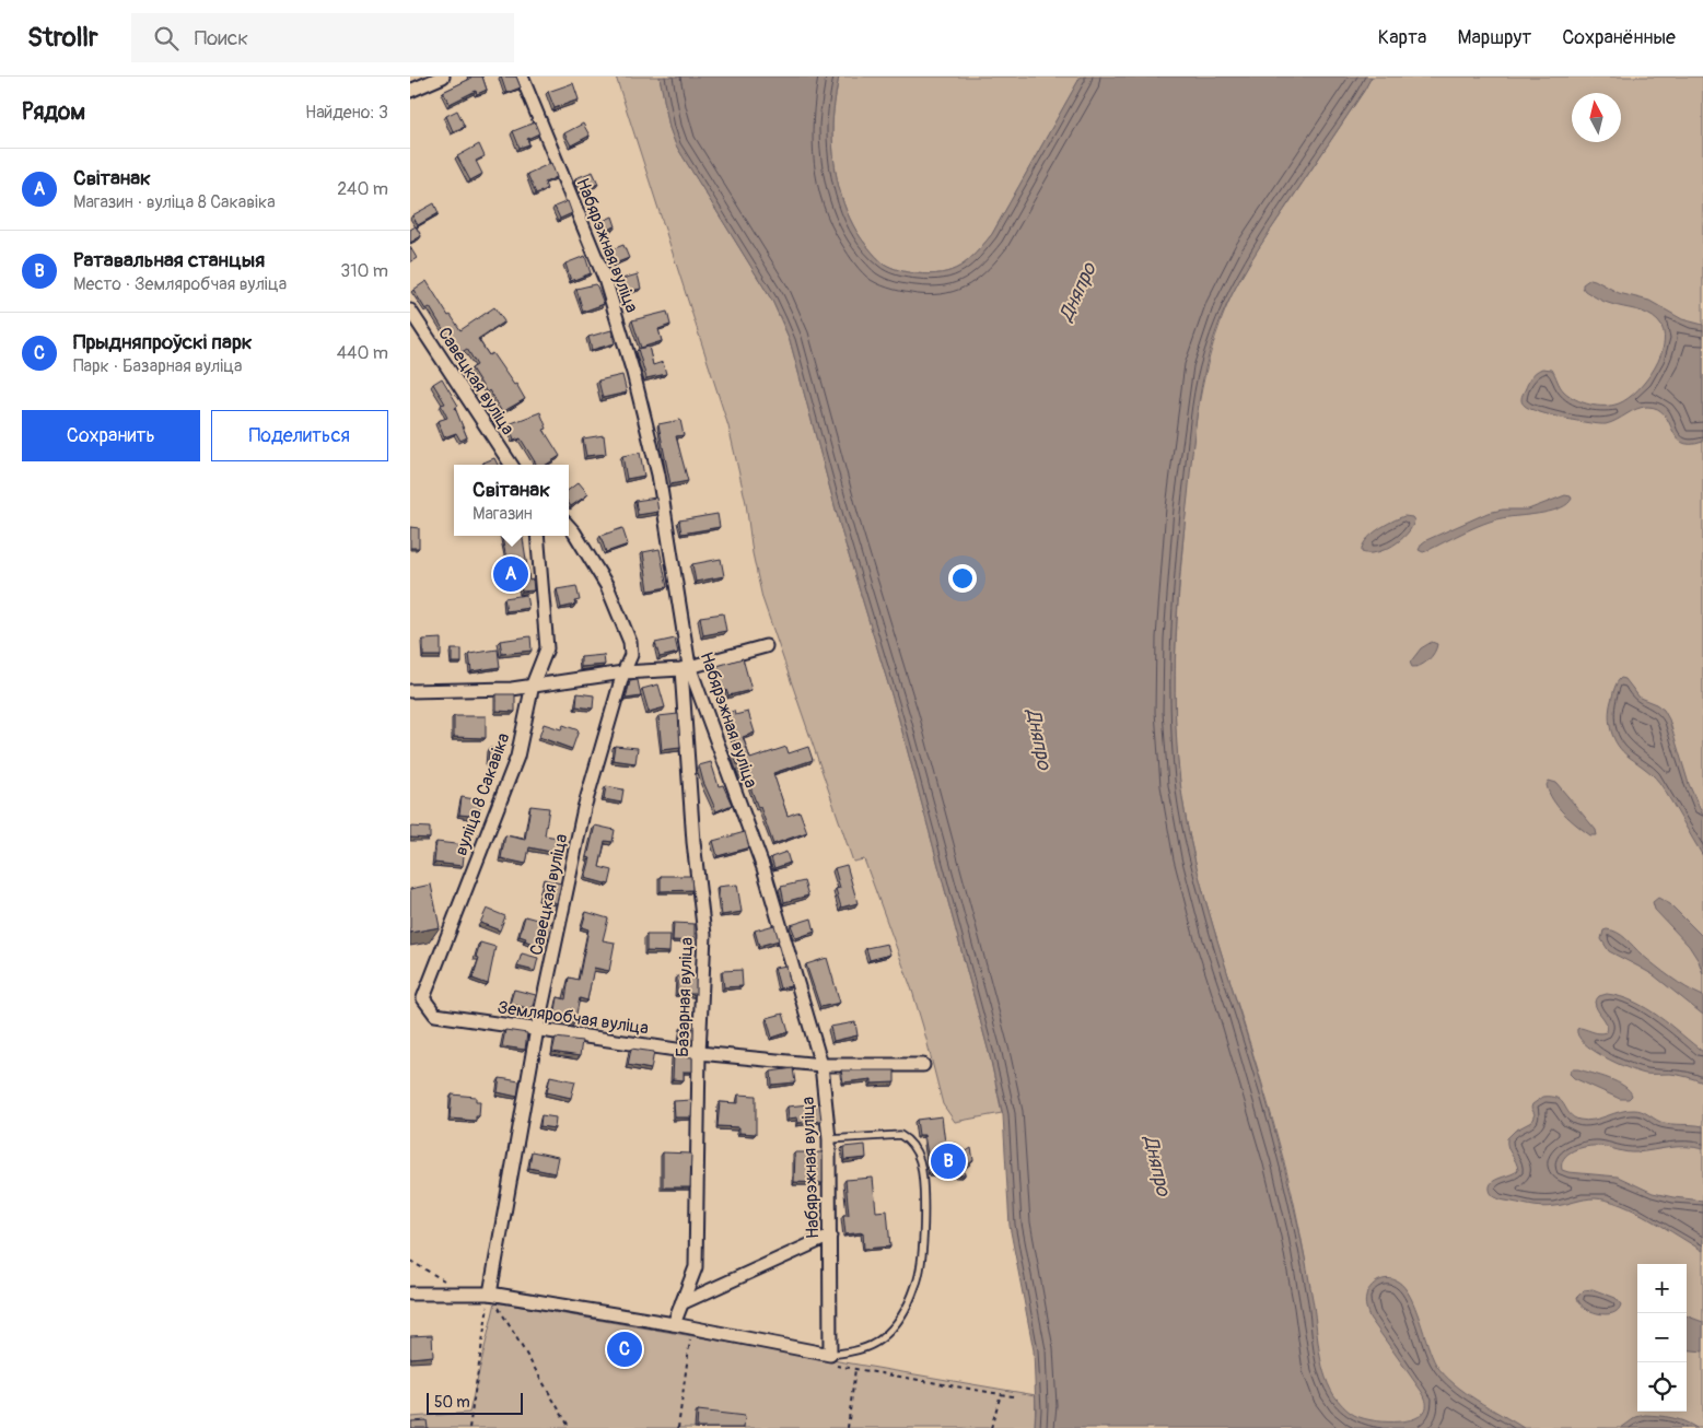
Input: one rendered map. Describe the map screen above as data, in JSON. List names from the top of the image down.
{
  "streets": {
    "street": [
      "Набярэжная вуліца",
      "Савецкая вуліца",
      "вуліца 8 Сакавіка",
      "Базарная вуліца",
      "Земляробчая вуліца"
    ]
  },
  "crossings": [
    ["Набярэжная вуліца", "Базарная вуліца"],
    ["Набярэжная вуліца", "Земляробчая вуліца"],
    ["Савецкая вуліца", "Земляробчая вуліца"],
    ["вуліца 8 Сакавіка", "Земляробчая вуліца"],
    ["Базарная вуліца", "Земляробчая вуліца"]
  ],
  "water": ["Дняпро"],
  "scale_bar": "50 m",
  "north": "top",
  "page": {
    "header": "Strollr",
    "search": "Поиск",
    "nav": ["Карта", "Маршрут", "Сохранённые"],
    "heading": ["Рядом", "Найдено: 3"],
    "list": [
      {
        "mark": "A",
        "name": "Світанак",
        "note": "Магазин · вуліца 8 Сакавіка",
        "value": "240 m"
      },
      {
        "mark": "B",
        "name": "Ратавальная станцыя",
        "note": "Место · Земляробчая вуліца",
        "value": "310 m"
      },
      {
        "mark": "C",
        "name": "Прыдняпроўскі парк",
        "note": "Парк · Базарная вуліца",
        "value": "440 m"
      }
    ],
    "buttons": ["Сохранить", "Поделиться"],
    "popup": ["Світанак", "Магазин"],
    "pins": ["A", "B", "C"],
    "map_buttons": ["+", "−"],
    "scale": "50 m"
  }
}
